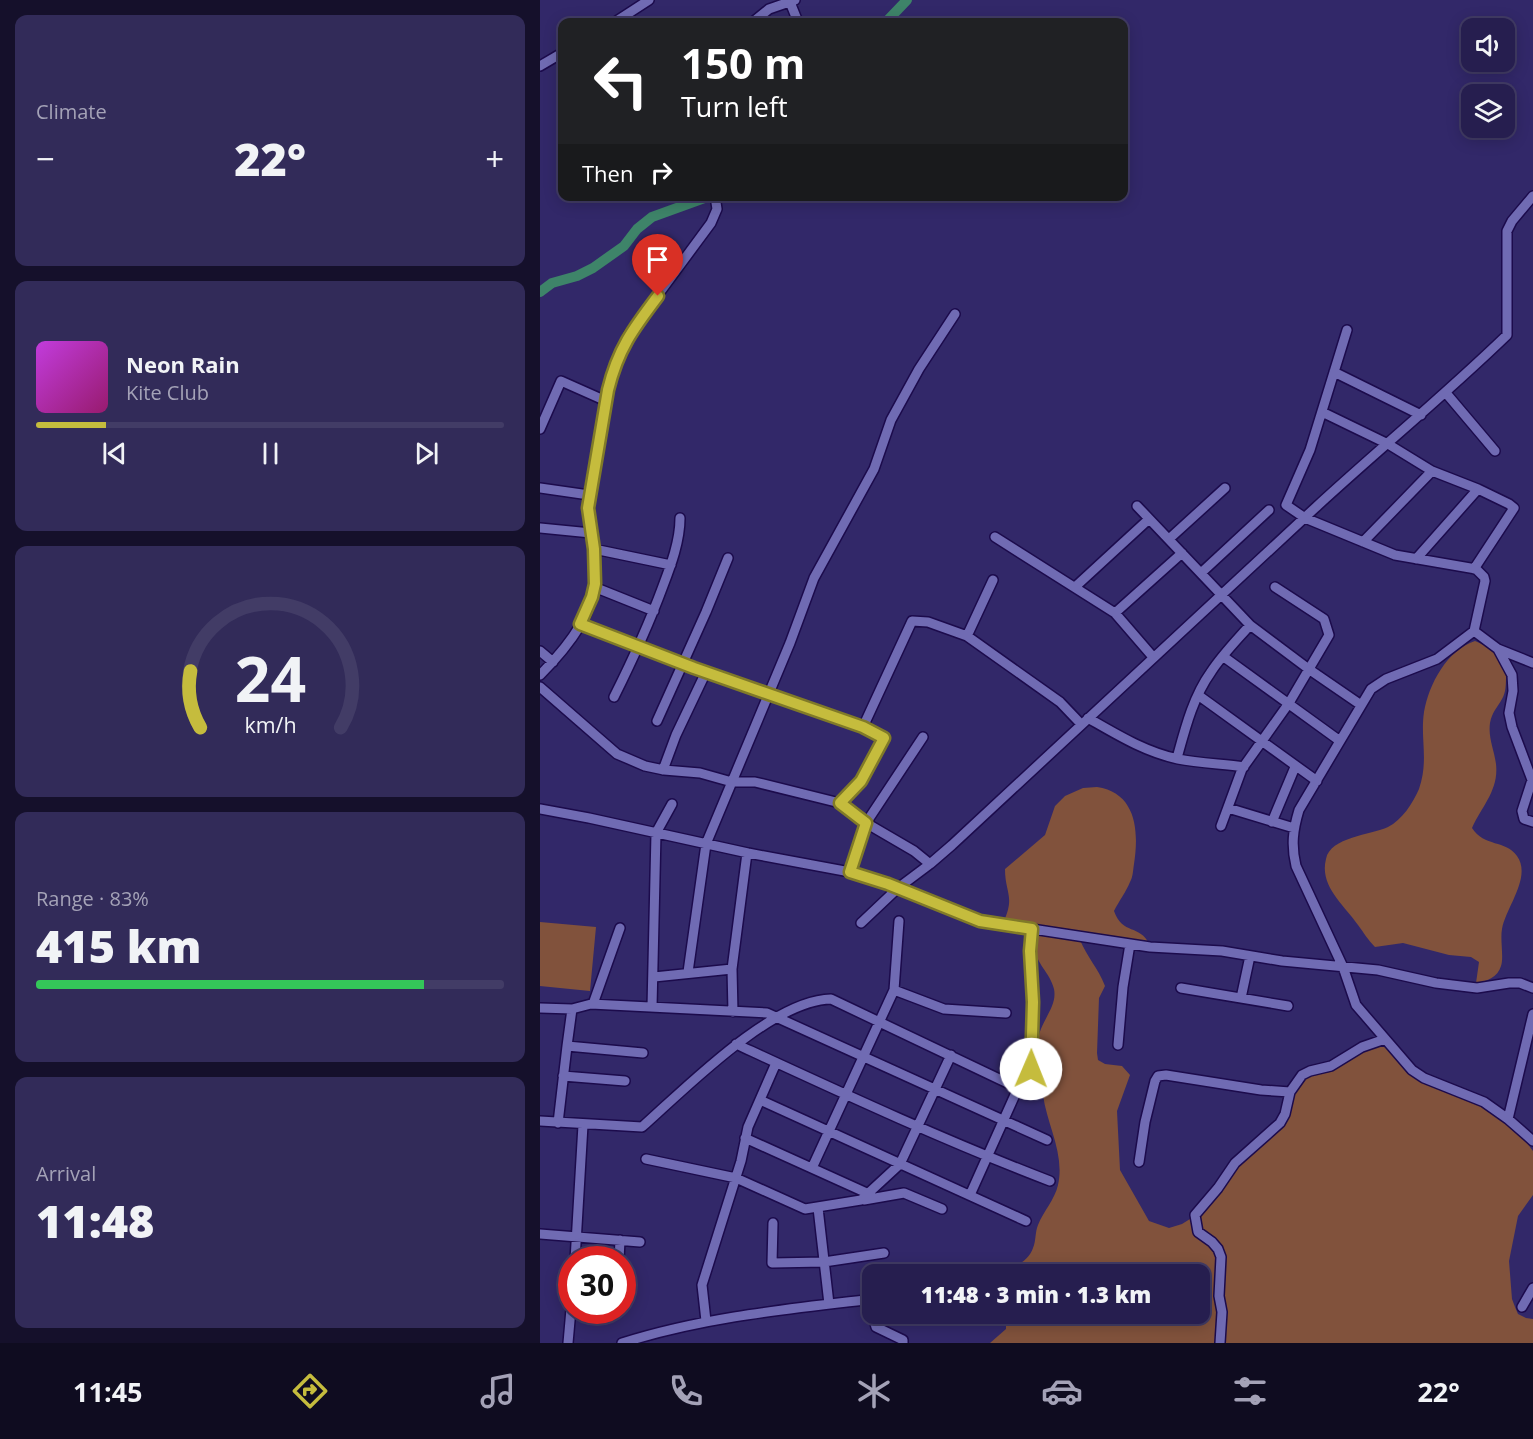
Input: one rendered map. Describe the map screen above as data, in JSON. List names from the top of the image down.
{
  "page": {
    "tile": [
      "Climate",
      ["Range · 83%", "415 km"],
      ["Arrival", "11:48"]
    ],
    "turn": ["150 m", "Turn left"],
    "heat": ["−", "22°", "+"],
    "then": "Then",
    "song": ["Neon Rain", "Kite Club"],
    "limit": "30",
    "trip": "11:48 · 3 min · 1.3 km",
    "tabs": ["11:45", "22°"],
    "gauge": ["24", "km/h"]
  }
}
